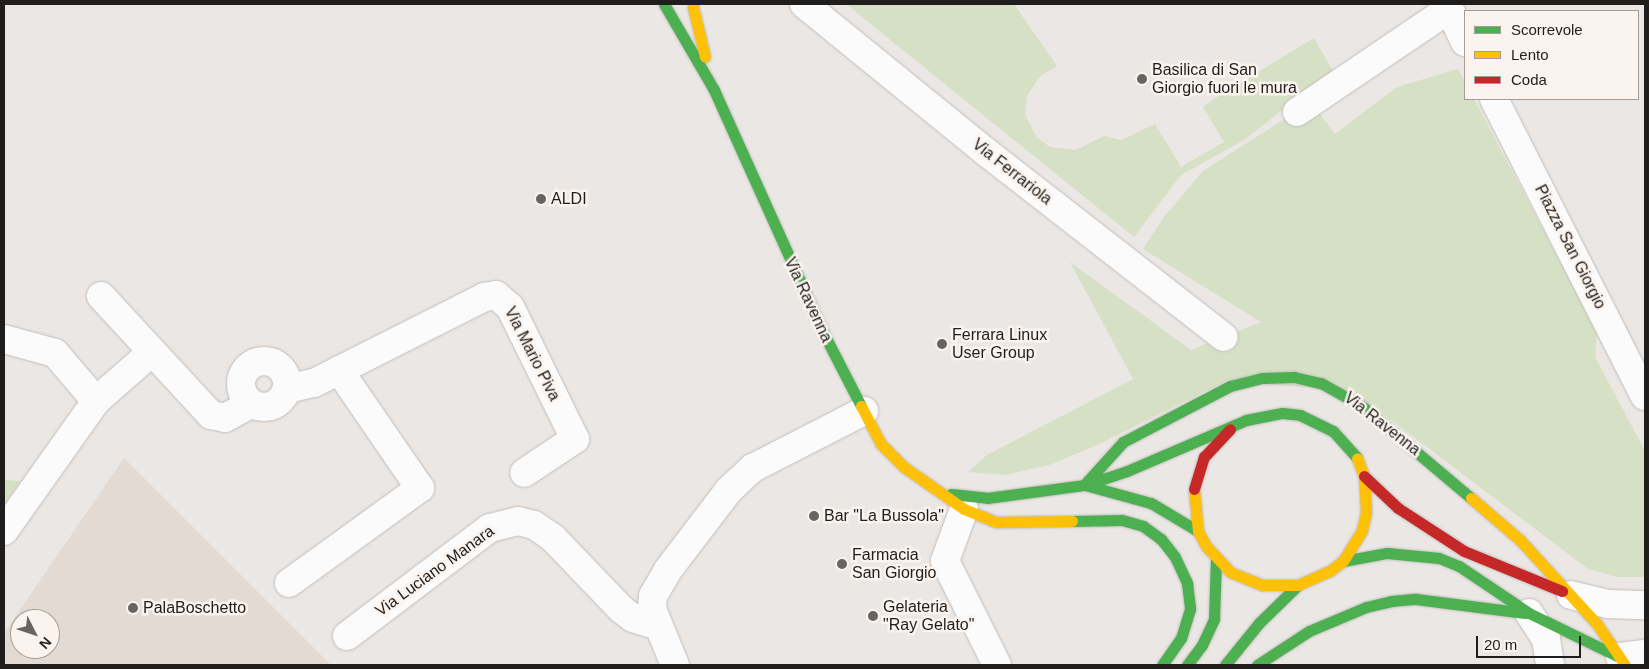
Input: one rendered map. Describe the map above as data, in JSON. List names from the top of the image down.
{
  "streets": {
    "main road": ["Via Ravenna"],
    "street": [
      "Via Ferrariola",
      "Piazza San Giorgio",
      "Via Mario Piva",
      "Via Luciano Manara"
    ]
  },
  "places": [
    "Basilica di San Giorgio fuori le mura",
    "ALDI",
    "Ferrara Linux User Group",
    "Bar \"La Bussola\"",
    "Farmacia San Giorgio",
    "PalaBoschetto",
    "Gelateria \"Ray Gelato\""
  ],
  "legend": ["Scorrevole", "Lento", "Coda"],
  "scale_bar": "20 m",
  "north": "bottom right"
}
